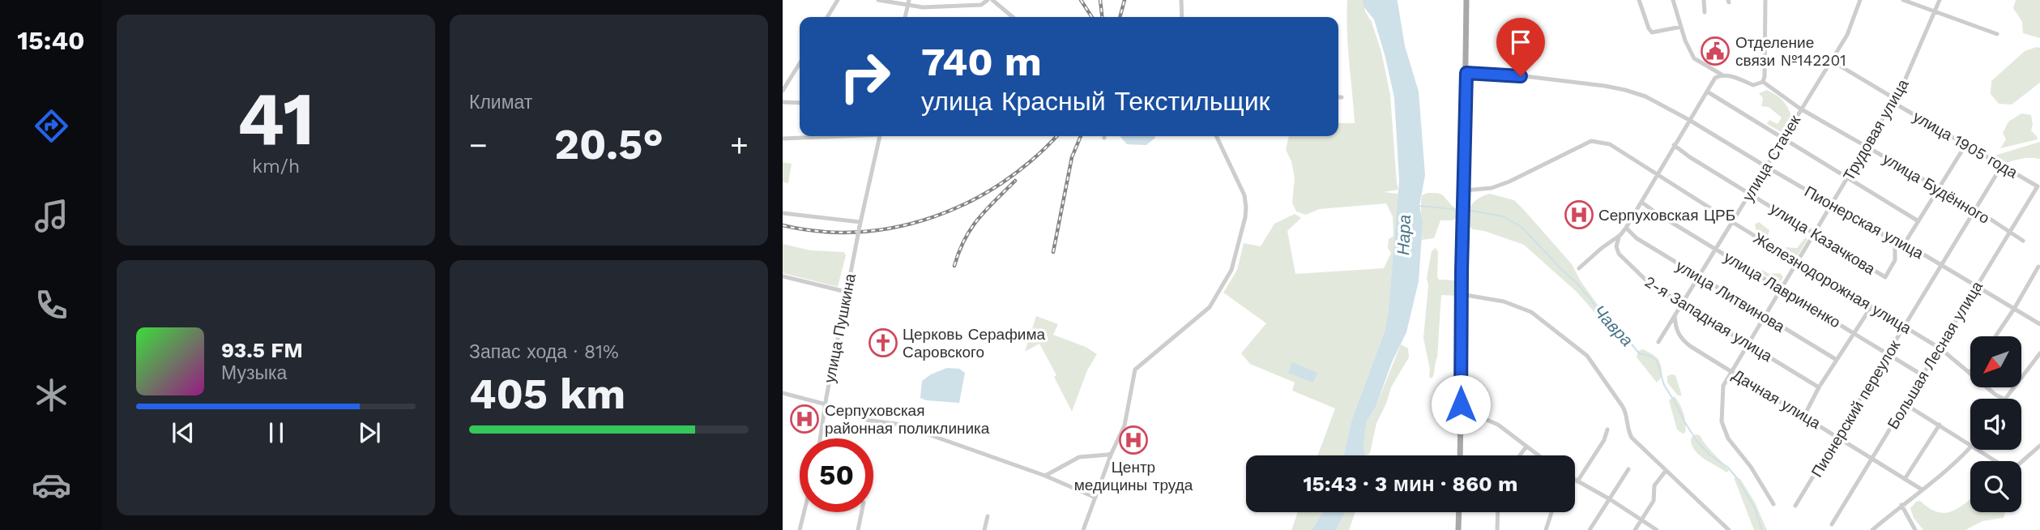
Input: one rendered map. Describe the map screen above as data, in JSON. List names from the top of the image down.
{
  "streets": {
    "street": [
      "Трудовая улица",
      "улица 1905 года",
      "улица Стачек",
      "улица Будённого",
      "Пионерская улица",
      "улица Казачкова",
      "Железнодорожная улица",
      "улица Лавриненко",
      "улица Литвинова",
      "2-я Западная улица",
      "улица Пушкина",
      "Большая Лесная улица",
      "Дачная улица",
      "Пионерский переулок"
    ]
  },
  "crossings": [
    ["Трудовая улица", "улица 1905 года"],
    ["Трудовая улица", "улица Будённого"],
    ["Трудовая улица", "Пионерская улица"],
    ["Трудовая улица", "улица Казачкова"],
    ["Трудовая улица", "Железнодорожная улица"],
    ["Трудовая улица", "улица Лавриненко"],
    ["Трудовая улица", "улица Литвинова"],
    ["Трудовая улица", "2-я Западная улица"],
    ["Трудовая улица", "Дачная улица"],
    ["улица 1905 года", "улица Стачек"],
    ["улица 1905 года", "Большая Лесная улица"],
    ["улица 1905 года", "Пионерский переулок"],
    ["улица Стачек", "улица Будённого"],
    ["улица Стачек", "Пионерская улица"],
    ["улица Стачек", "улица Казачкова"],
    ["улица Стачек", "Железнодорожная улица"],
    ["улица Стачек", "улица Лавриненко"],
    ["улица Стачек", "улица Литвинова"],
    ["улица Стачек", "2-я Западная улица"],
    ["улица Стачек", "Дачная улица"],
    ["улица Будённого", "Большая Лесная улица"],
    ["улица Будённого", "Пионерский переулок"],
    ["Пионерская улица", "улица Казачкова"],
    ["Пионерская улица", "Большая Лесная улица"],
    ["Пионерская улица", "Пионерский переулок"],
    ["Железнодорожная улица", "Большая Лесная улица"],
    ["Железнодорожная улица", "Пионерский переулок"],
    ["улица Лавриненко", "Большая Лесная улица"],
    ["улица Лавриненко", "Пионерский переулок"],
    ["Большая Лесная улица", "Дачная улица"],
    ["Дачная улица", "Пионерский переулок"]
  ],
  "water": ["Нара", "Чавра"],
  "places": {
    "public building": ["Отделение связи №142201"],
    "hospital": ["Серпуховская ЦРБ", "Серпуховская районная поликлиника", "Центр медицины труда"],
    "church": ["Церковь Серафима Саровского"]
  },
  "north": "bottom left",
  "page": {
    "tabs": "15:40",
    "tile": [
      ["41", "km/h"],
      "Климат",
      ["Запас хода · 81%", "405 km"]
    ],
    "turn": ["740 m", "улица Красный Текстильщик"],
    "heat": ["−", "20.5°", "+"],
    "song": ["93.5 FM", "Музыка"],
    "limit": "50",
    "trip": "15:43 · 3 мин · 860 m"
  }
}
